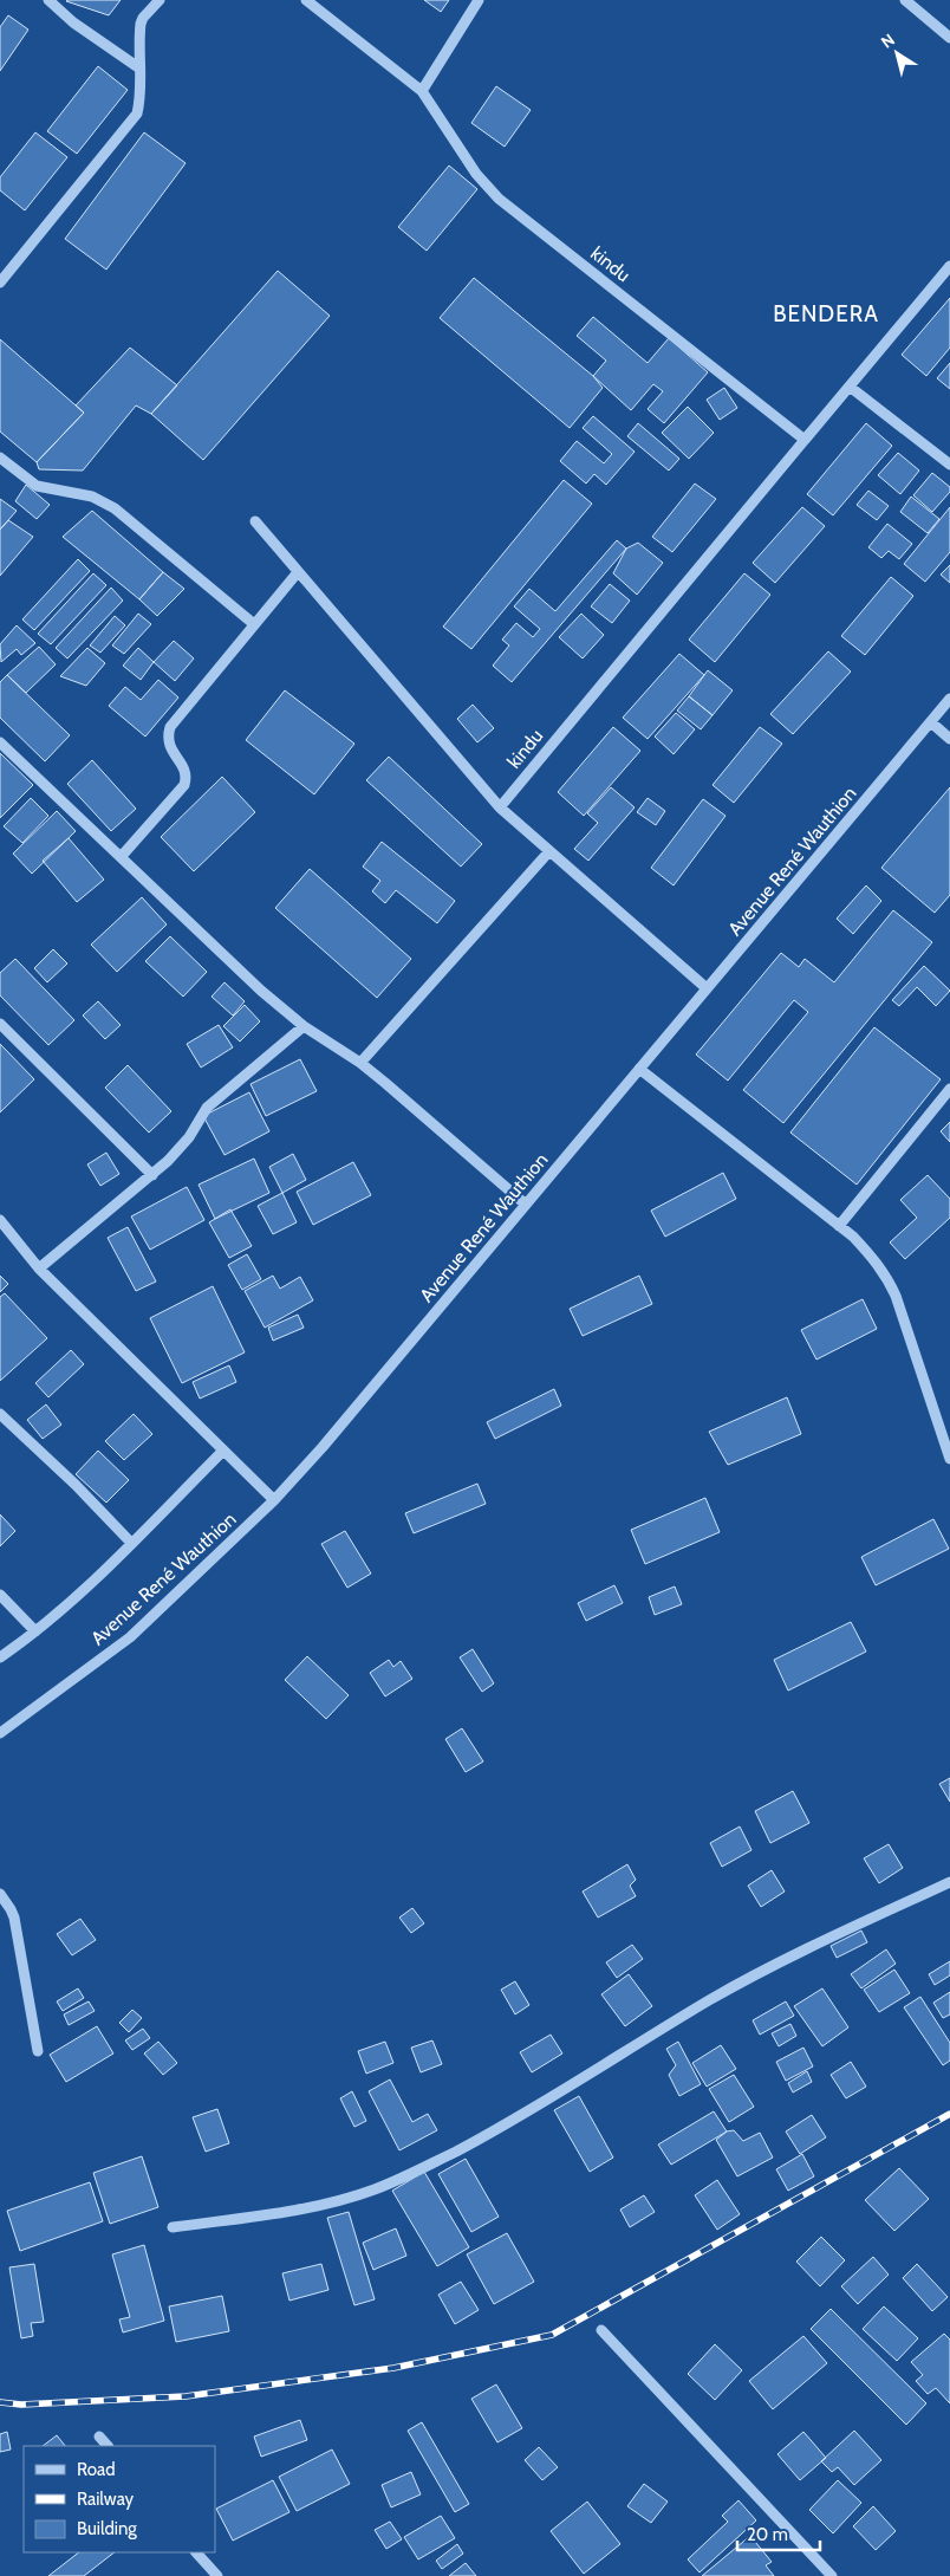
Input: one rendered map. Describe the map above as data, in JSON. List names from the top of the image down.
{
  "streets": {
    "street": ["kindu", "Avenue René Wauthion"]
  },
  "districts": ["BENDERA"],
  "legend": ["Road", "Railway", "Building"],
  "scale_bar": "20 m",
  "north": "top left"
}
